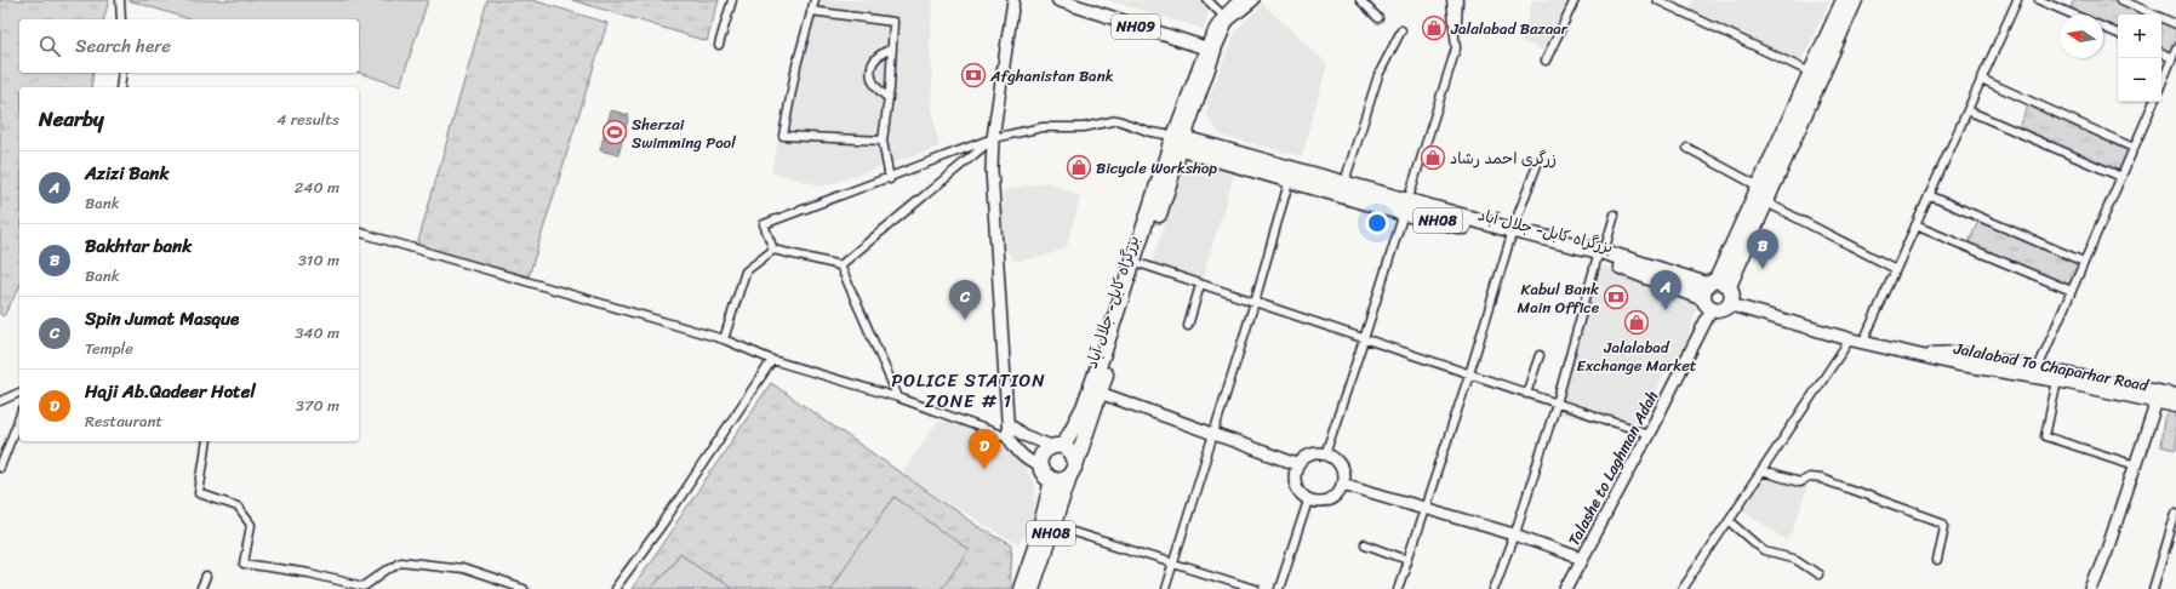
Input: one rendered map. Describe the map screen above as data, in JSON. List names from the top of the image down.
{
  "streets": {
    "highway": ["NH08", "بزرگراه کابل- جلال آباد"],
    "main road": ["NH09", "Jalalabad To Chaparhar Road", "Talashe to Laghman Adah"]
  },
  "crossings": [
    ["NH08", "بزرگراه کابل- جلال آباد"],
    ["بزرگراه کابل- جلال آباد", "Talashe to Laghman Adah"]
  ],
  "districts": ["POLICE STATION ZONE # 1"],
  "places": {
    "shop": [
      "Jalalabad Bazaar",
      "زرگری احمد رشاد",
      "Bicycle Workshop",
      "Jalalabad Exchange Market"
    ],
    "bank": ["Afghanistan Bank", "Kabul Bank Main Office"],
    "sports": ["Sherzai Swimming Pool"]
  },
  "north": "left",
  "page": {
    "map_buttons": ["+", "−"],
    "search": "Search here",
    "heading": ["Nearby", "4 results"],
    "list": [
      {
        "mark": "A",
        "name": "Azizi Bank",
        "note": "Bank",
        "value": "240 m"
      },
      {
        "mark": "B",
        "name": "Bakhtar bank",
        "note": "Bank",
        "value": "310 m"
      },
      {
        "mark": "C",
        "name": "Spin Jumat Masque",
        "note": "Temple",
        "value": "340 m"
      },
      {
        "mark": "D",
        "name": "Haji Ab.Qadeer Hotel",
        "note": "Restaurant",
        "value": "370 m"
      }
    ],
    "pins": [
      "B",
      "A",
      "C",
      "D"
    ]
  }
}
